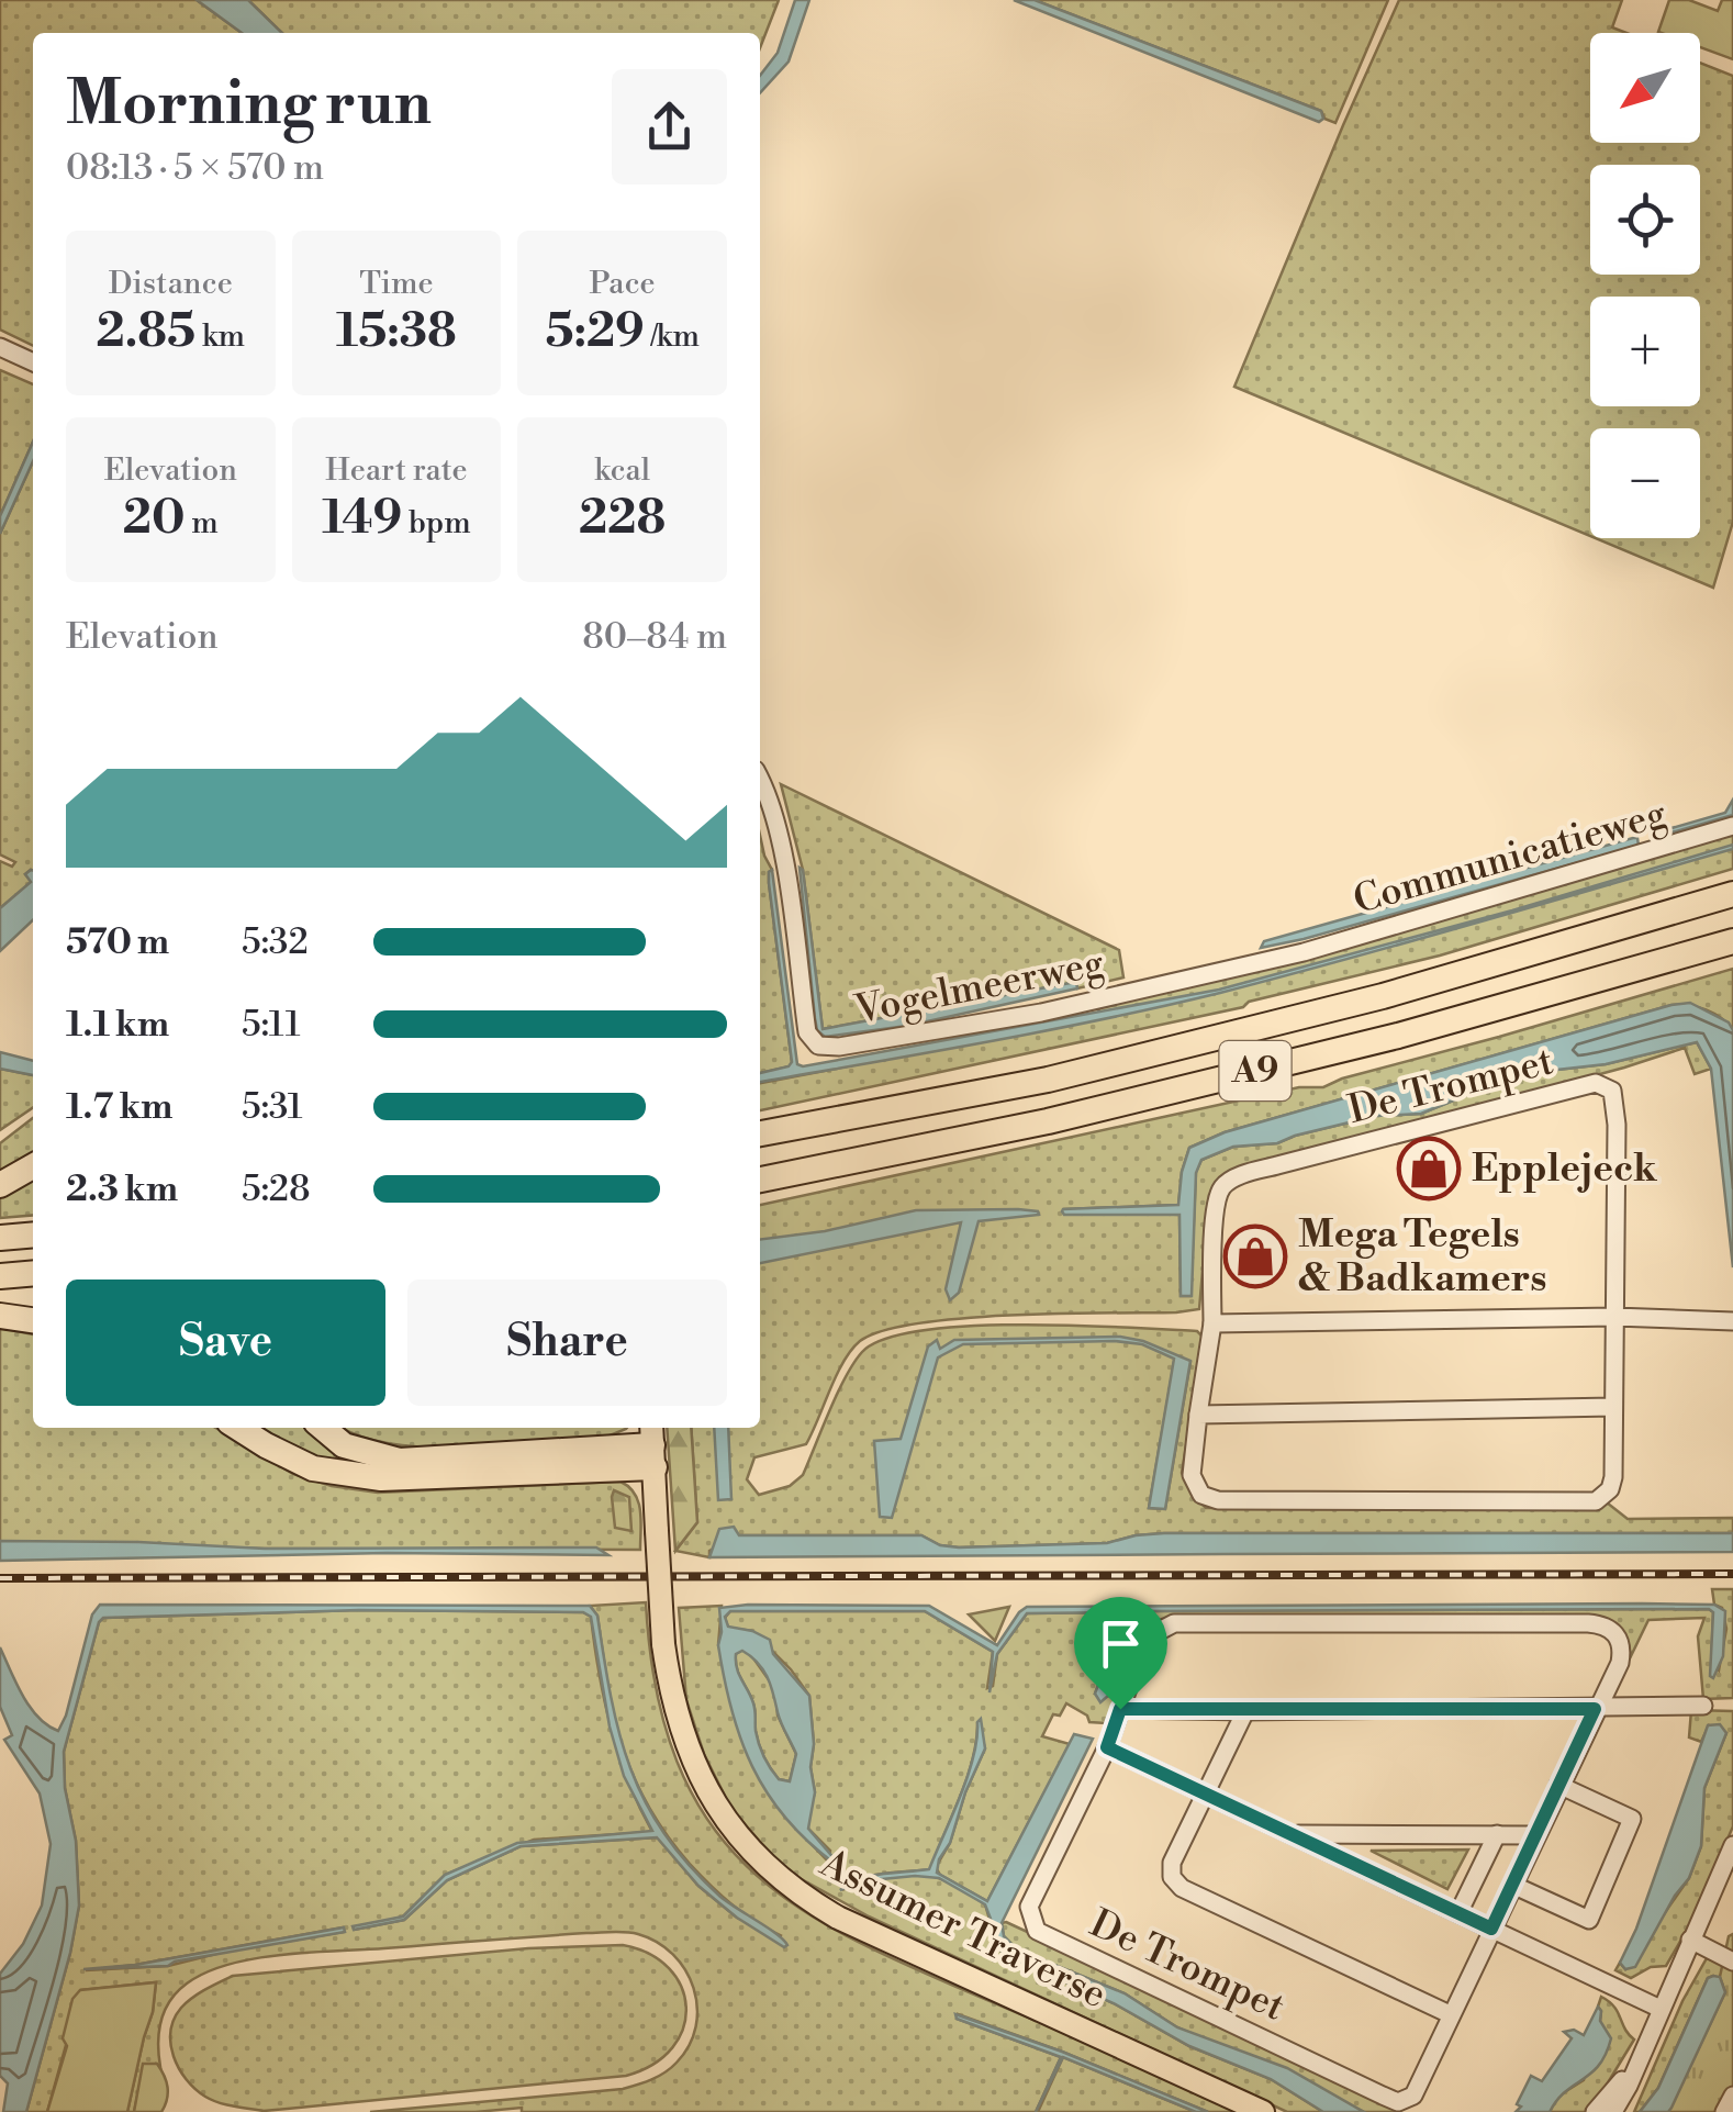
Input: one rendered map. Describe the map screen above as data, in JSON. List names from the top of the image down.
{
  "streets": {
    "highway": ["A9"],
    "main road": ["Assumer Traverse"],
    "street": ["Communicatieweg", "Vogelmeerweg", "De Trompet"]
  },
  "crossings": [
    ["Communicatieweg", "Vogelmeerweg"]
  ],
  "places": {
    "shop": ["Epplejeck", "Mega Tegels & Badkamers"]
  },
  "north": "bottom left",
  "page": {
    "map_buttons": ["+", "−"],
    "heading": ["Morning run", "08:13 · 5 × 570 m"],
    "stats": [
      ["Distance", "2.85 km"],
      ["Time", "15:38"],
      ["Pace", "5:29 /km"],
      ["Elevation", "20 m"],
      ["Heart rate", "149 bpm"],
      ["kcal", "228"]
    ],
    "chart": ["Elevation", "80–84 m"],
    "list": [
      {
        "name": "570 m",
        "note": "5:32"
      },
      {
        "name": "1.1 km",
        "note": "5:11"
      },
      {
        "name": "1.7 km",
        "note": "5:31"
      },
      {
        "name": "2.3 km",
        "note": "5:28"
      }
    ],
    "buttons": ["Save", "Share"]
  }
}
